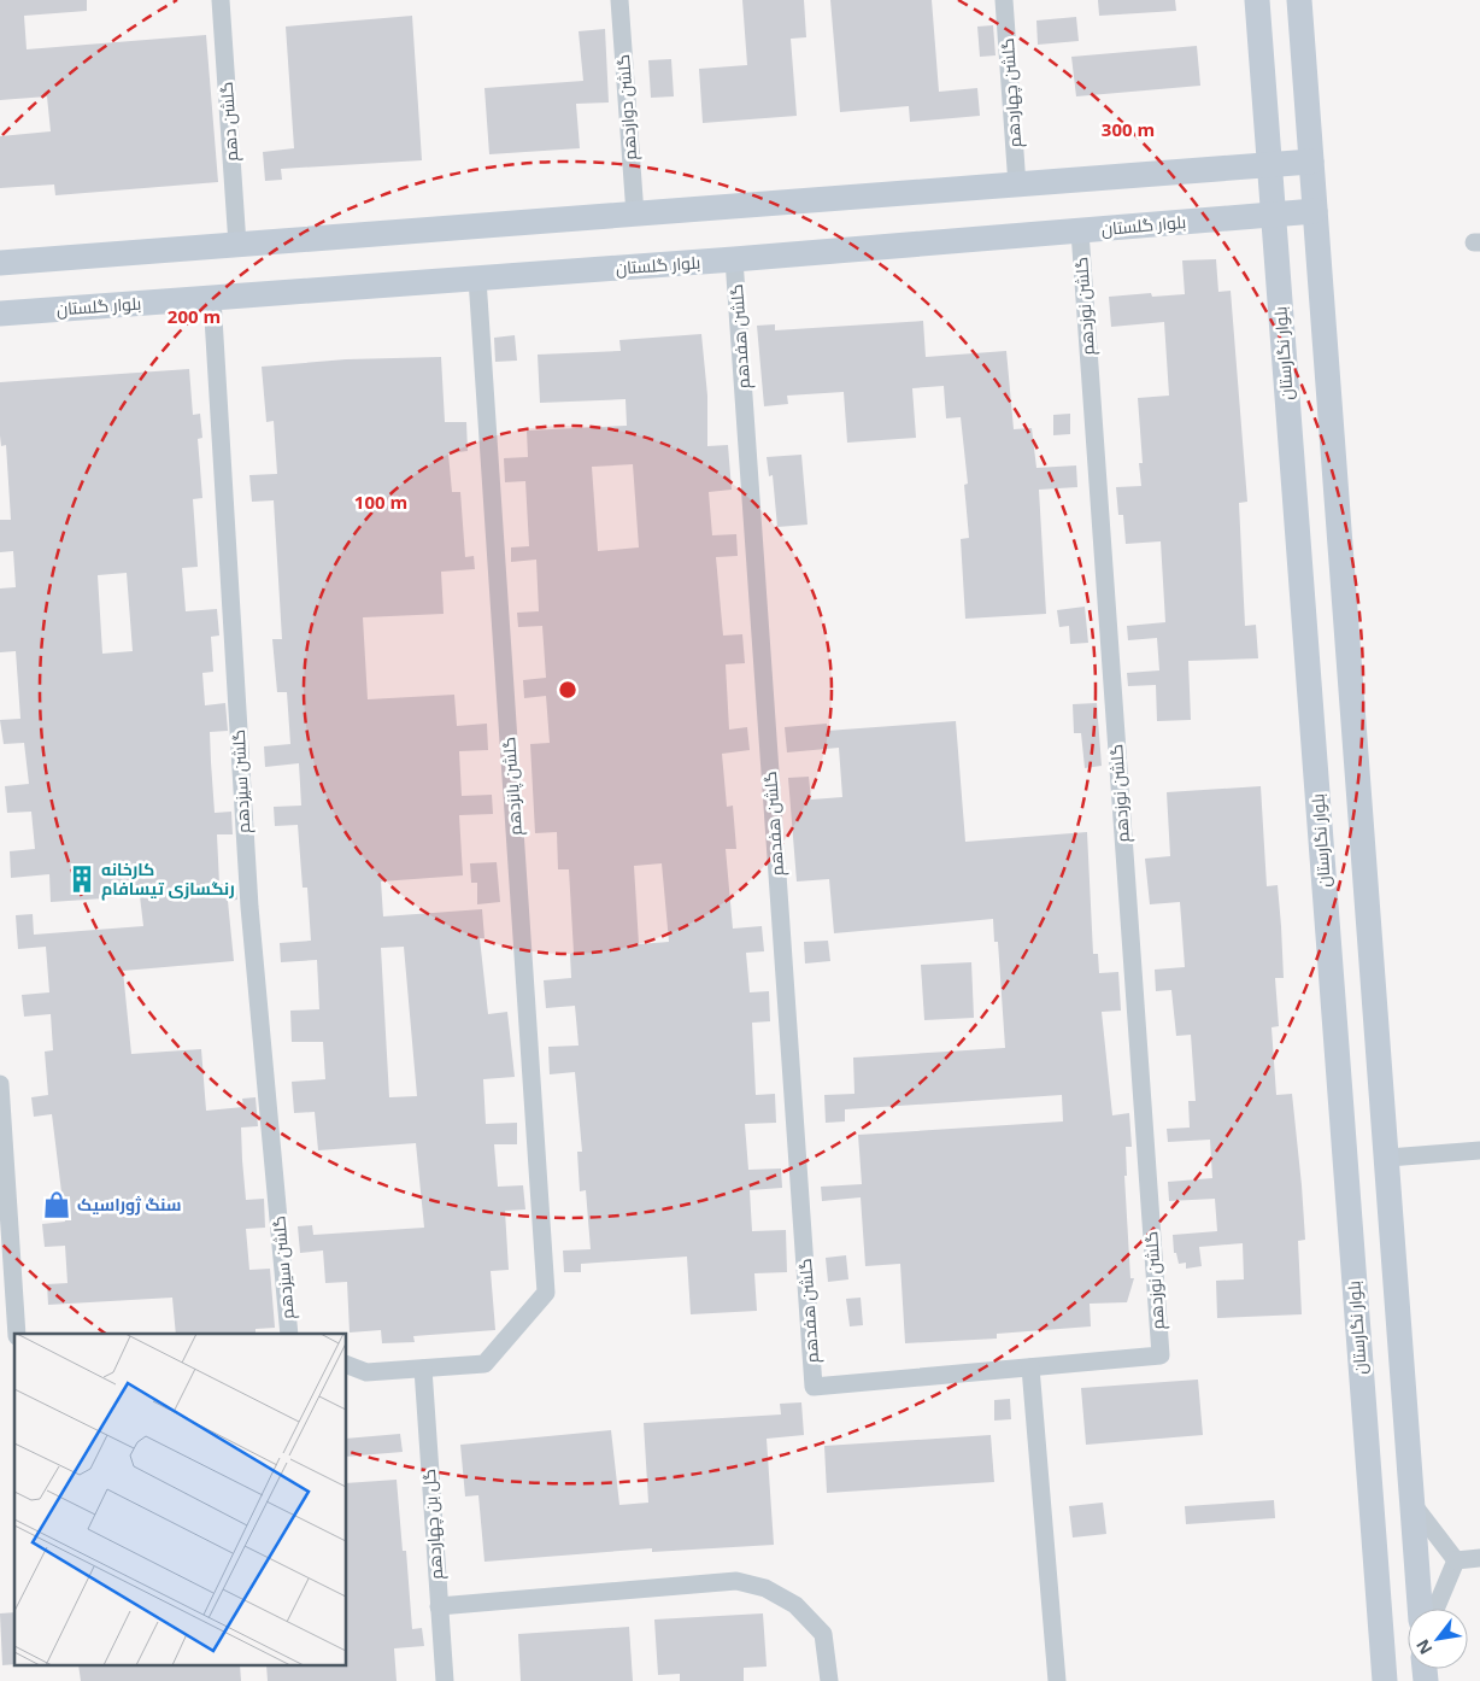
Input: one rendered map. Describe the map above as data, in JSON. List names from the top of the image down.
{
  "streets": {
    "street": [
      "گلشن چهاردهم",
      "گلشن دوازدهم",
      "گلشن دهم",
      "بلوار گلستان",
      "گلشن نوزدهم",
      "گلشن هفدهم",
      "بلوار نگارستان",
      "گلشن سیزدهم",
      "گلشن پانزدهم",
      "گل بن چهاردهم"
    ]
  },
  "crossings": [
    ["بلوار گلستان", "گلشن نوزدهم"],
    ["بلوار گلستان", "گلشن هفدهم"],
    ["بلوار گلستان", "بلوار نگارستان"],
    ["بلوار گلستان", "گلشن سیزدهم"],
    ["بلوار گلستان", "گلشن پانزدهم"],
    ["گلشن نوزدهم", "گلشن هفدهم"],
    ["گلشن پانزدهم", "گل بن چهاردهم"]
  ],
  "places": {
    "building": ["کارخانه رنگسازی تیسافام"],
    "shop": ["سنگ ژوراسیک"]
  },
  "north": "bottom left",
  "rings": ["300 m", "200 m", "100 m"]
}
